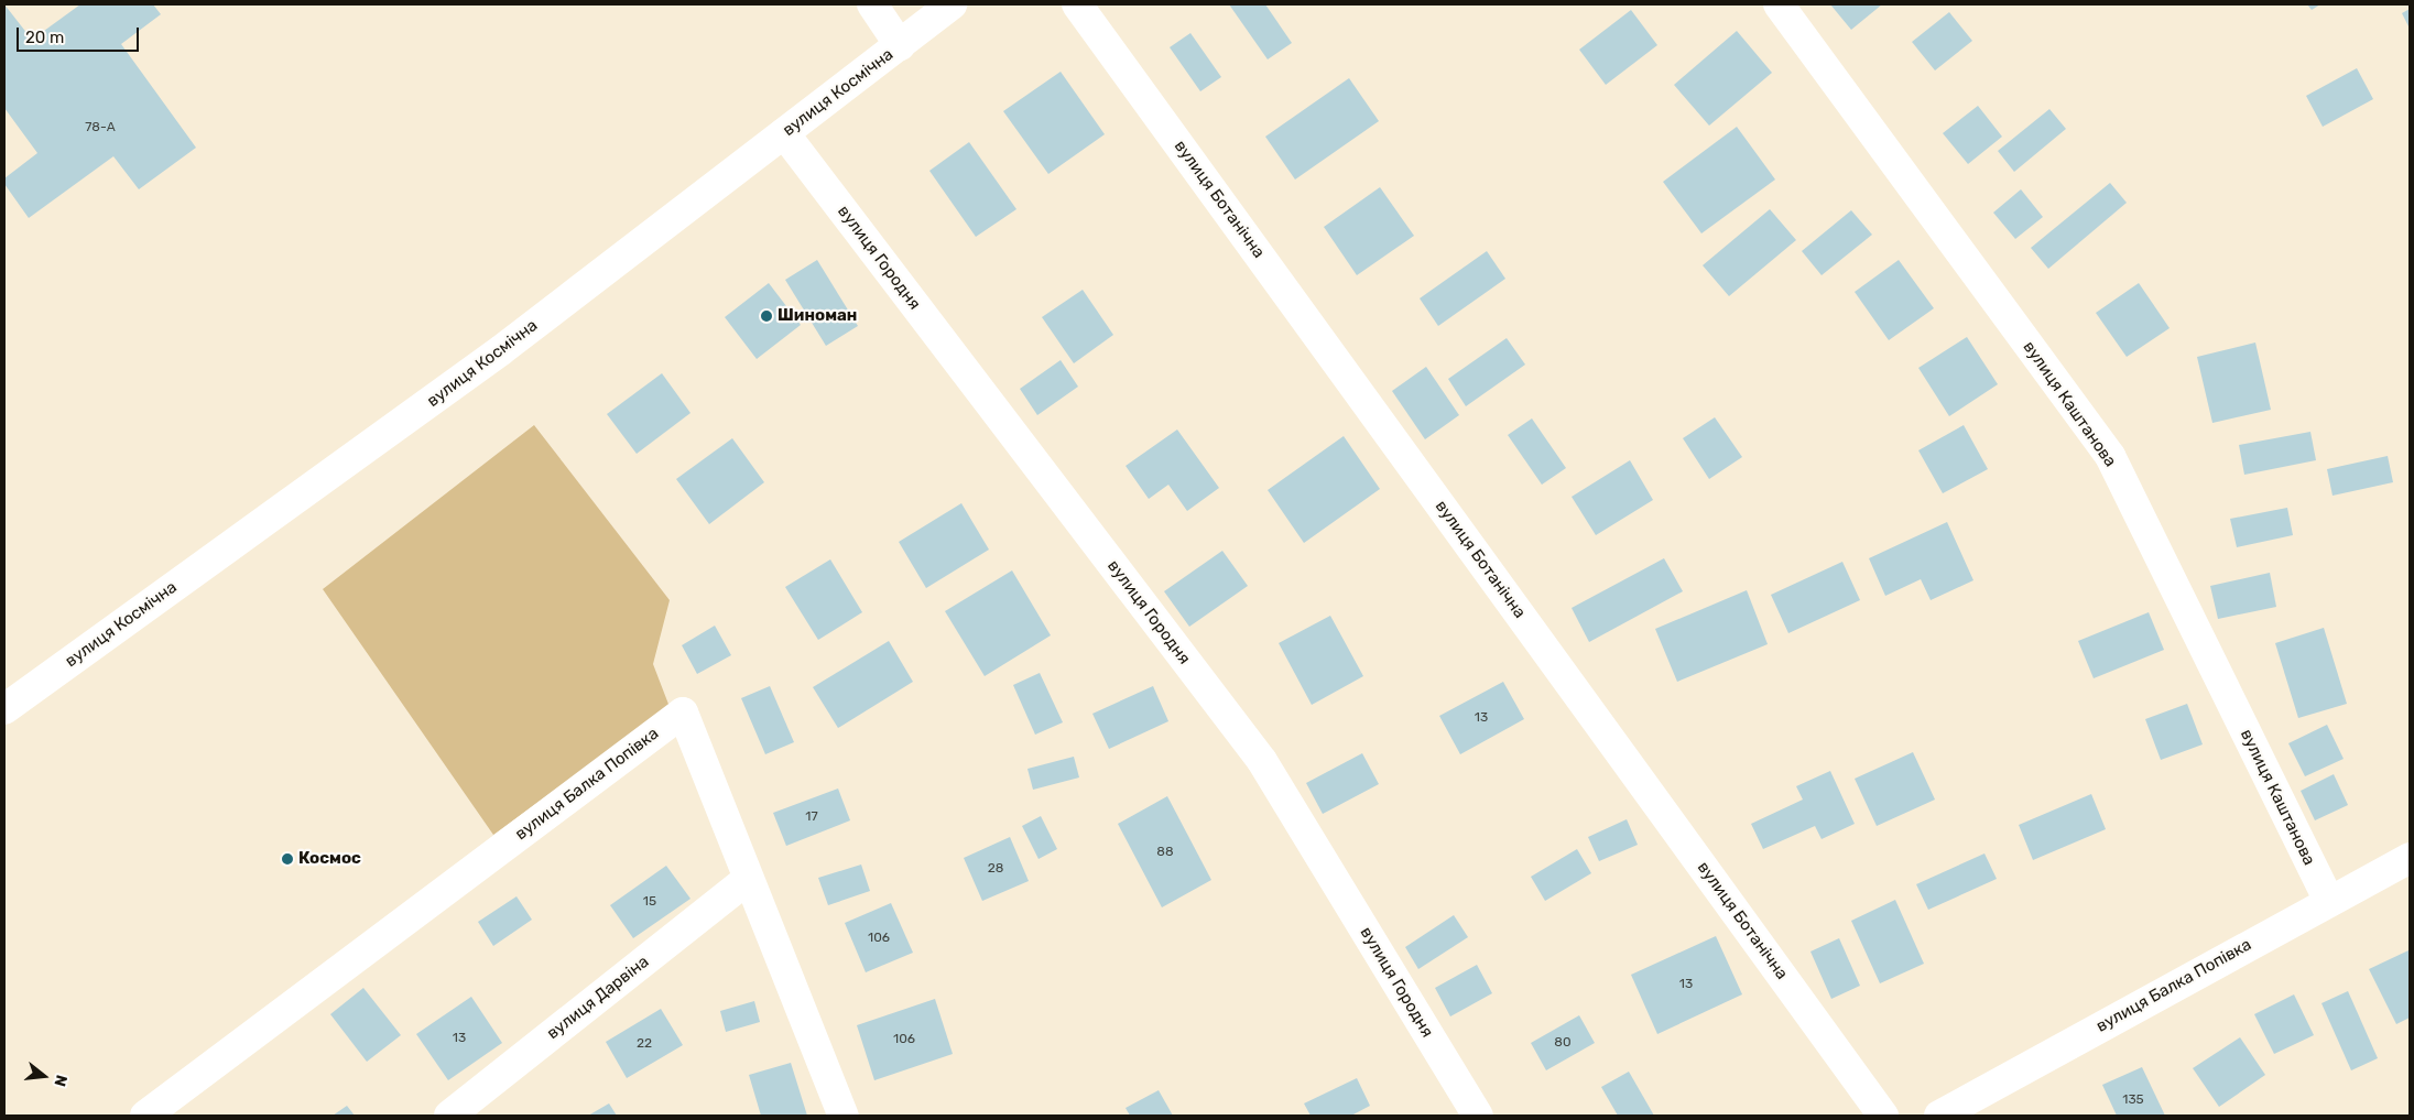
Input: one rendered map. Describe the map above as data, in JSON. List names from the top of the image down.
{
  "streets": {
    "street": [
      "вулиця Космічна",
      "вулиця Ботанічна",
      "вулиця Городня",
      "вулиця Каштанова",
      "вулиця Балка Попівка",
      "вулиця Дарвіна"
    ]
  },
  "crossings": [
    ["вулиця Космічна", "вулиця Городня"],
    ["вулиця Каштанова", "вулиця Балка Попівка"],
    ["вулиця Балка Попівка", "вулиця Дарвіна"]
  ],
  "places": ["Шиноман", "Космос"],
  "house_numbers": [
    "78-А",
    "13",
    "17",
    "88",
    "28",
    "15",
    "106",
    "13",
    "13",
    "106",
    "80",
    "22",
    "135"
  ],
  "scale_bar": "20 m",
  "north": "right"
}
